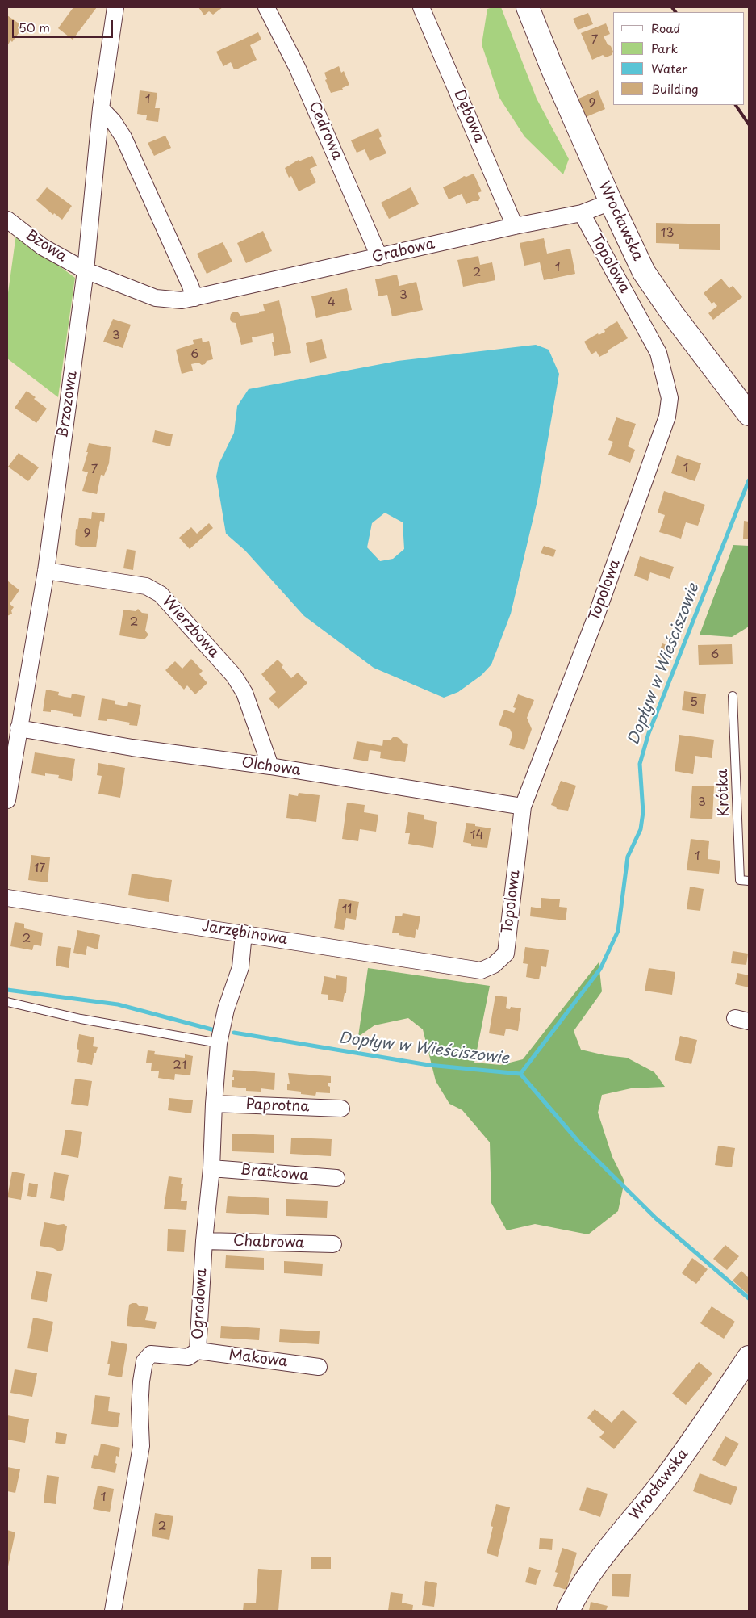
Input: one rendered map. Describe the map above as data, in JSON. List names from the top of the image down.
{
  "streets": {
    "street": [
      "Dębowa",
      "Cedrowa",
      "Wrocławska",
      "Bzowa",
      "Grabowa",
      "Topolowa",
      "Brzozowa",
      "Wierzbowa",
      "Olchowa",
      "Jarzębinowa",
      "Paprotna",
      "Bratkowa",
      "Chabrowa",
      "Ogrodowa",
      "Makowa"
    ],
    "lane": ["Krótka"]
  },
  "crossings": [
    ["Dębowa", "Grabowa"],
    ["Cedrowa", "Grabowa"],
    ["Wrocławska", "Grabowa"],
    ["Bzowa", "Grabowa"],
    ["Bzowa", "Brzozowa"],
    ["Grabowa", "Topolowa"],
    ["Grabowa", "Brzozowa"],
    ["Topolowa", "Olchowa"],
    ["Topolowa", "Jarzębinowa"],
    ["Brzozowa", "Wierzbowa"],
    ["Brzozowa", "Olchowa"],
    ["Wierzbowa", "Olchowa"],
    ["Jarzębinowa", "Ogrodowa"],
    ["Paprotna", "Ogrodowa"],
    ["Bratkowa", "Ogrodowa"],
    ["Chabrowa", "Ogrodowa"],
    ["Ogrodowa", "Makowa"]
  ],
  "water": ["Dopływ w Wieściszowie"],
  "house_numbers": [
    "7",
    "1",
    "9",
    "13",
    "1",
    "2",
    "3",
    "4",
    "3",
    "6",
    "1",
    "7",
    "9",
    "2",
    "6",
    "5",
    "3",
    "14",
    "1",
    "17",
    "11",
    "2",
    "21",
    "1",
    "2"
  ],
  "legend": [
    "Road",
    "Park",
    "Water",
    "Building"
  ],
  "scale_bar": "50 m"
}
